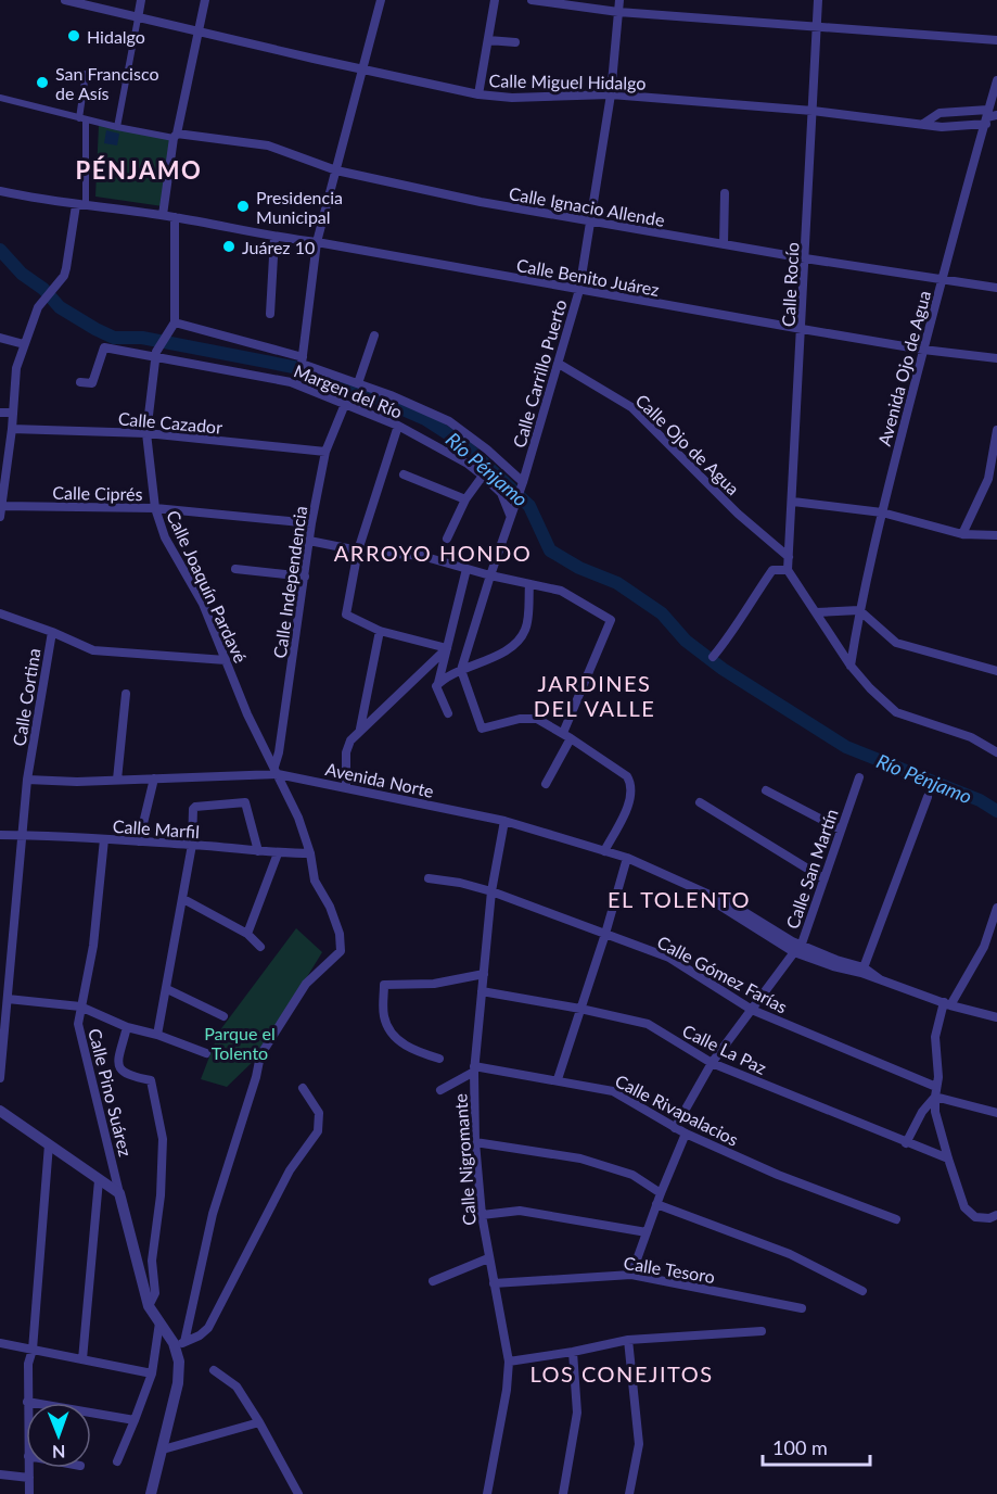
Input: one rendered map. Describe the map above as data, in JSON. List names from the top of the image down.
{
  "streets": {
    "street": [
      "Calle Miguel Hidalgo",
      "Calle Ignacio Allende",
      "Calle Benito Juárez",
      "Calle Rocío",
      "Avenida Ojo de Agua",
      "Calle Carrillo Puerto",
      "Margen del Río",
      "Calle Cazador",
      "Calle Ojo de Agua",
      "Calle Ciprés",
      "Calle Independencia",
      "Calle Joaquín Pardavé",
      "Calle Cortina",
      "Avenida Norte",
      "Calle Marfil",
      "Calle San Martín",
      "Calle Gómez Farías",
      "Calle La Paz",
      "Calle Pino Suárez",
      "Calle Rivapalacios",
      "Calle Nigromante",
      "Calle Tesoro"
    ]
  },
  "crossings": [
    ["Calle Miguel Hidalgo", "Calle Rocío"],
    ["Calle Miguel Hidalgo", "Avenida Ojo de Agua"],
    ["Calle Miguel Hidalgo", "Calle Carrillo Puerto"],
    ["Calle Ignacio Allende", "Calle Rocío"],
    ["Calle Ignacio Allende", "Avenida Ojo de Agua"],
    ["Calle Ignacio Allende", "Calle Carrillo Puerto"],
    ["Calle Benito Juárez", "Calle Rocío"],
    ["Calle Benito Juárez", "Avenida Ojo de Agua"],
    ["Calle Benito Juárez", "Calle Carrillo Puerto"],
    ["Calle Rocío", "Calle Ojo de Agua"],
    ["Calle Carrillo Puerto", "Margen del Río"],
    ["Calle Carrillo Puerto", "Calle Ojo de Agua"],
    ["Margen del Río", "Calle Independencia"],
    ["Margen del Río", "Calle Joaquín Pardavé"],
    ["Calle Cazador", "Calle Independencia"],
    ["Calle Cazador", "Calle Joaquín Pardavé"],
    ["Calle Ciprés", "Calle Independencia"],
    ["Calle Ciprés", "Calle Joaquín Pardavé"],
    ["Calle Independencia", "Calle Joaquín Pardavé"],
    ["Calle Independencia", "Avenida Norte"],
    ["Calle Joaquín Pardavé", "Avenida Norte"],
    ["Calle Joaquín Pardavé", "Calle Marfil"],
    ["Calle Joaquín Pardavé", "Calle Pino Suárez"],
    ["Calle Cortina", "Avenida Norte"],
    ["Calle Cortina", "Calle Marfil"],
    ["Avenida Norte", "Calle San Martín"],
    ["Avenida Norte", "Calle Nigromante"],
    ["Calle Marfil", "Calle Pino Suárez"],
    ["Calle San Martín", "Calle Gómez Farías"],
    ["Calle San Martín", "Calle La Paz"],
    ["Calle San Martín", "Calle Rivapalacios"],
    ["Calle Gómez Farías", "Calle Nigromante"],
    ["Calle La Paz", "Calle Nigromante"],
    ["Calle Rivapalacios", "Calle Nigromante"],
    ["Calle Nigromante", "Calle Tesoro"]
  ],
  "districts": [
    "PÉNJAMO",
    "ARROYO HONDO",
    "JARDINES DEL VALLE",
    "EL TOLENTO",
    "LOS CONEJITOS"
  ],
  "water": ["Río Pénjamo"],
  "parks": ["Parque el Tolento"],
  "places": [
    "Hidalgo",
    "San Francisco de Asís",
    "Presidencia Municipal",
    "Juárez 10"
  ],
  "scale_bar": "100 m",
  "north": "bottom"
}
